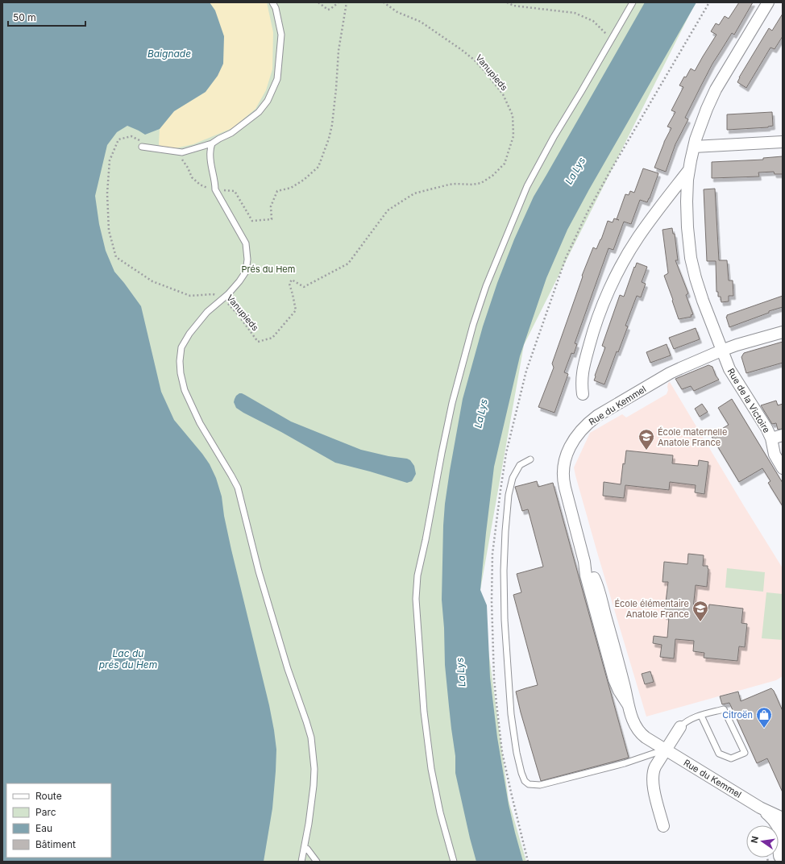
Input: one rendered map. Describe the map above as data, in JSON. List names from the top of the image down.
{
  "streets": {
    "street": ["Rue de la Victoire", "Rue du Kemmel"],
    "path": ["Vanupieds"]
  },
  "crossings": [
    ["Rue de la Victoire", "Rue du Kemmel"]
  ],
  "water": ["Baignade", "La Lys", "Lac du prés du Hem"],
  "parks": ["Prés du Hem"],
  "places": {
    "school or university": ["École maternelle Anatole France", "École élémentaire Anatole France"],
    "shop": ["Citroën"]
  },
  "legend": [
    "Route",
    "Parc",
    "Eau",
    "Bâtiment"
  ],
  "scale_bar": "50 m",
  "north": "left"
}
